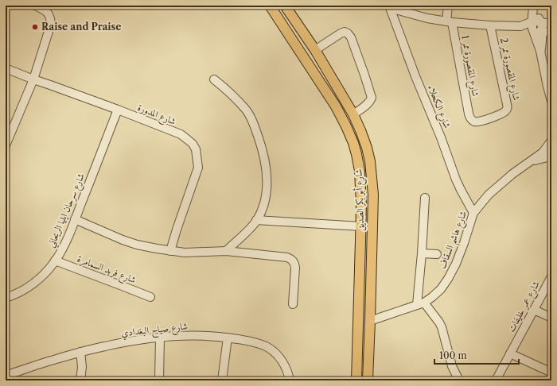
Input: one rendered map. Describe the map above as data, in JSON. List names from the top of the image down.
{
  "streets": {
    "main road": ["شارع أبو بكر الصديق"],
    "street": [
      "شارع المقصورة ممر 1",
      "شارع المقصورة ممر 2",
      "شارع الكحلاء",
      "شارع المدورة",
      "شارع سرحان ايليا الريحاني",
      "شارع هاشم السقاف",
      "شارع فريد السمامرة",
      "شارع عمر خليفات",
      "شارع صياح البغدادي"
    ]
  },
  "crossings": [
    ["شارع المقصورة ممر 1", "شارع المقصورة ممر 2"],
    ["شارع الكحلاء", "شارع هاشم السقاف"],
    ["شارع المدورة", "شارع سرحان ايليا الريحاني"],
    ["شارع أبو بكر الصديق", "شارع هاشم السقاف"],
    ["شارع سرحان ايليا الريحاني", "شارع فريد السمامرة"]
  ],
  "places": ["Raise and Praise"],
  "scale_bar": "100 m"
}
